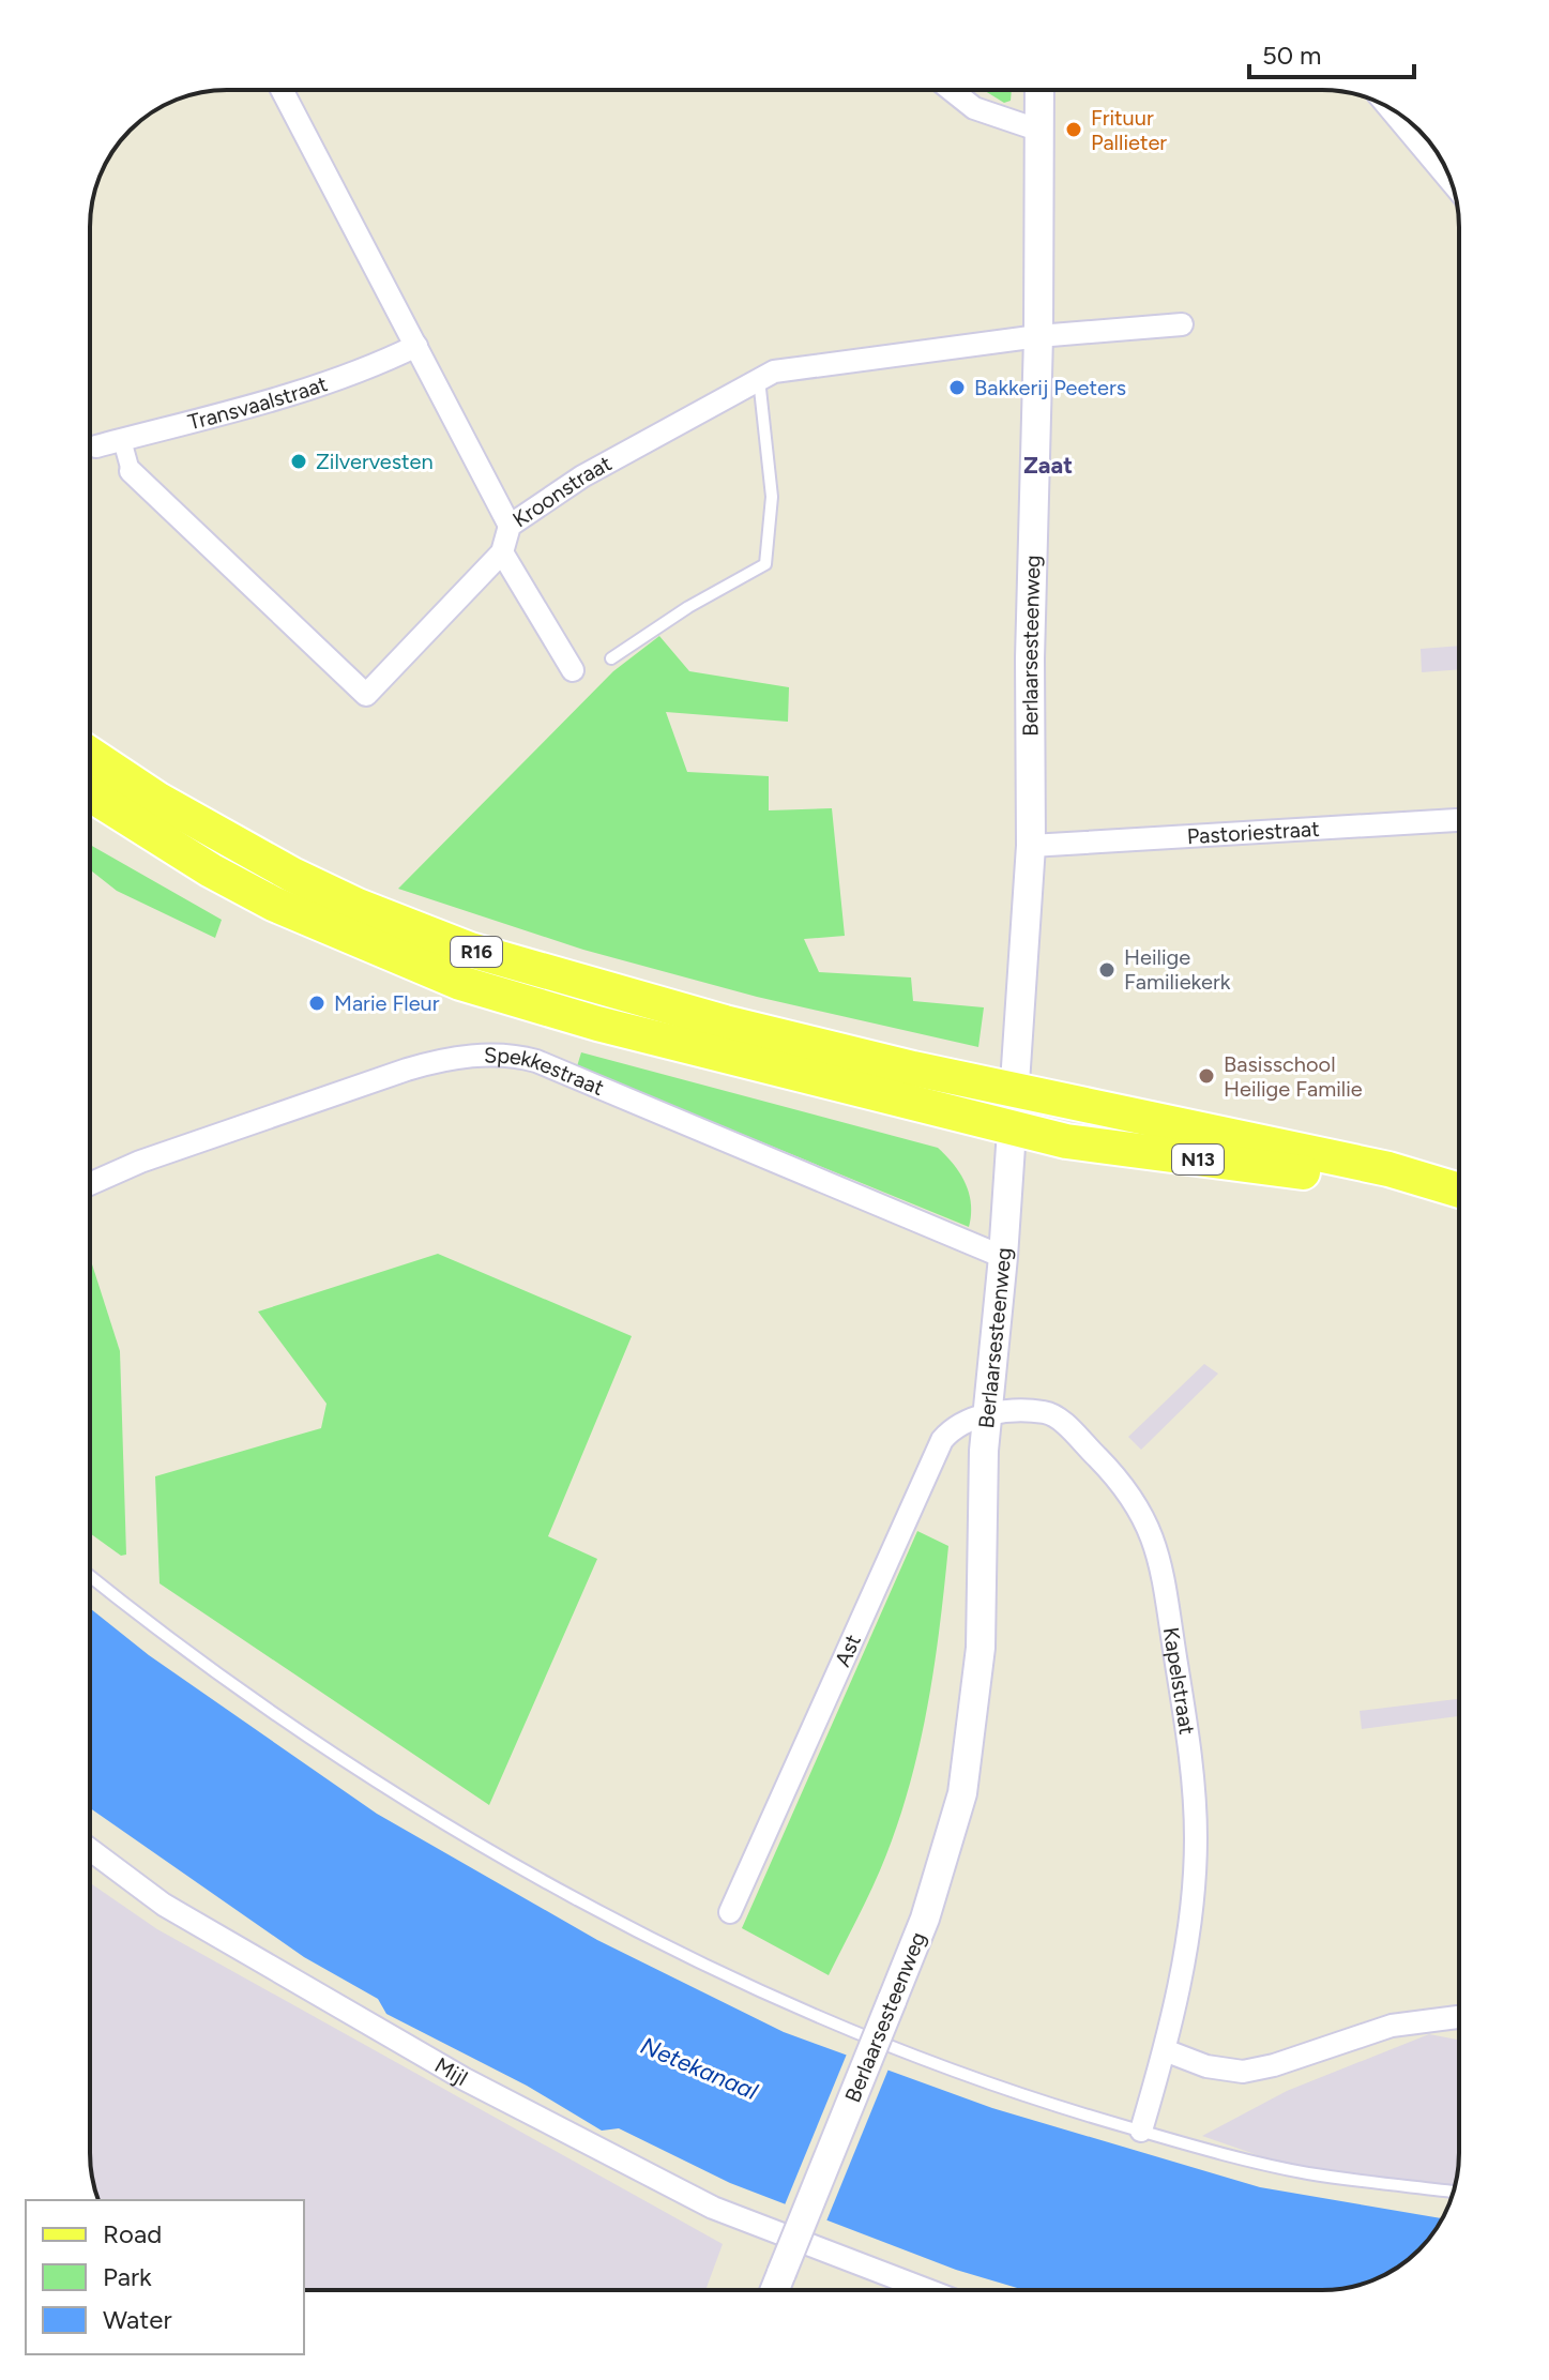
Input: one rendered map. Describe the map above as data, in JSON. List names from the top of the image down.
{
  "streets": {
    "main road": ["R16", "N13"],
    "street": [
      "Transvaalstraat",
      "Kroonstraat",
      "Berlaarsesteenweg",
      "Pastoriestraat",
      "Spekkestraat",
      "Ast",
      "Kapelstraat",
      "Mijl"
    ]
  },
  "crossings": [
    ["Kroonstraat", "Berlaarsesteenweg"],
    ["Berlaarsesteenweg", "Pastoriestraat"],
    ["Berlaarsesteenweg", "R16"],
    ["Berlaarsesteenweg", "Spekkestraat"],
    ["Berlaarsesteenweg", "N13"],
    ["Berlaarsesteenweg", "Ast"],
    ["Berlaarsesteenweg", "Kapelstraat"],
    ["R16", "N13"],
    ["Ast", "Kapelstraat"]
  ],
  "districts": ["Zaat"],
  "water": ["Netekanaal"],
  "places": [
    "Frituur Pallieter",
    "Bakkerij Peeters",
    "Zilvervesten",
    "Heilige Familiekerk",
    "Marie Fleur",
    "Basisschool Heilige Familie"
  ],
  "legend": ["Road", "Park", "Water"],
  "scale_bar": "50 m"
}
